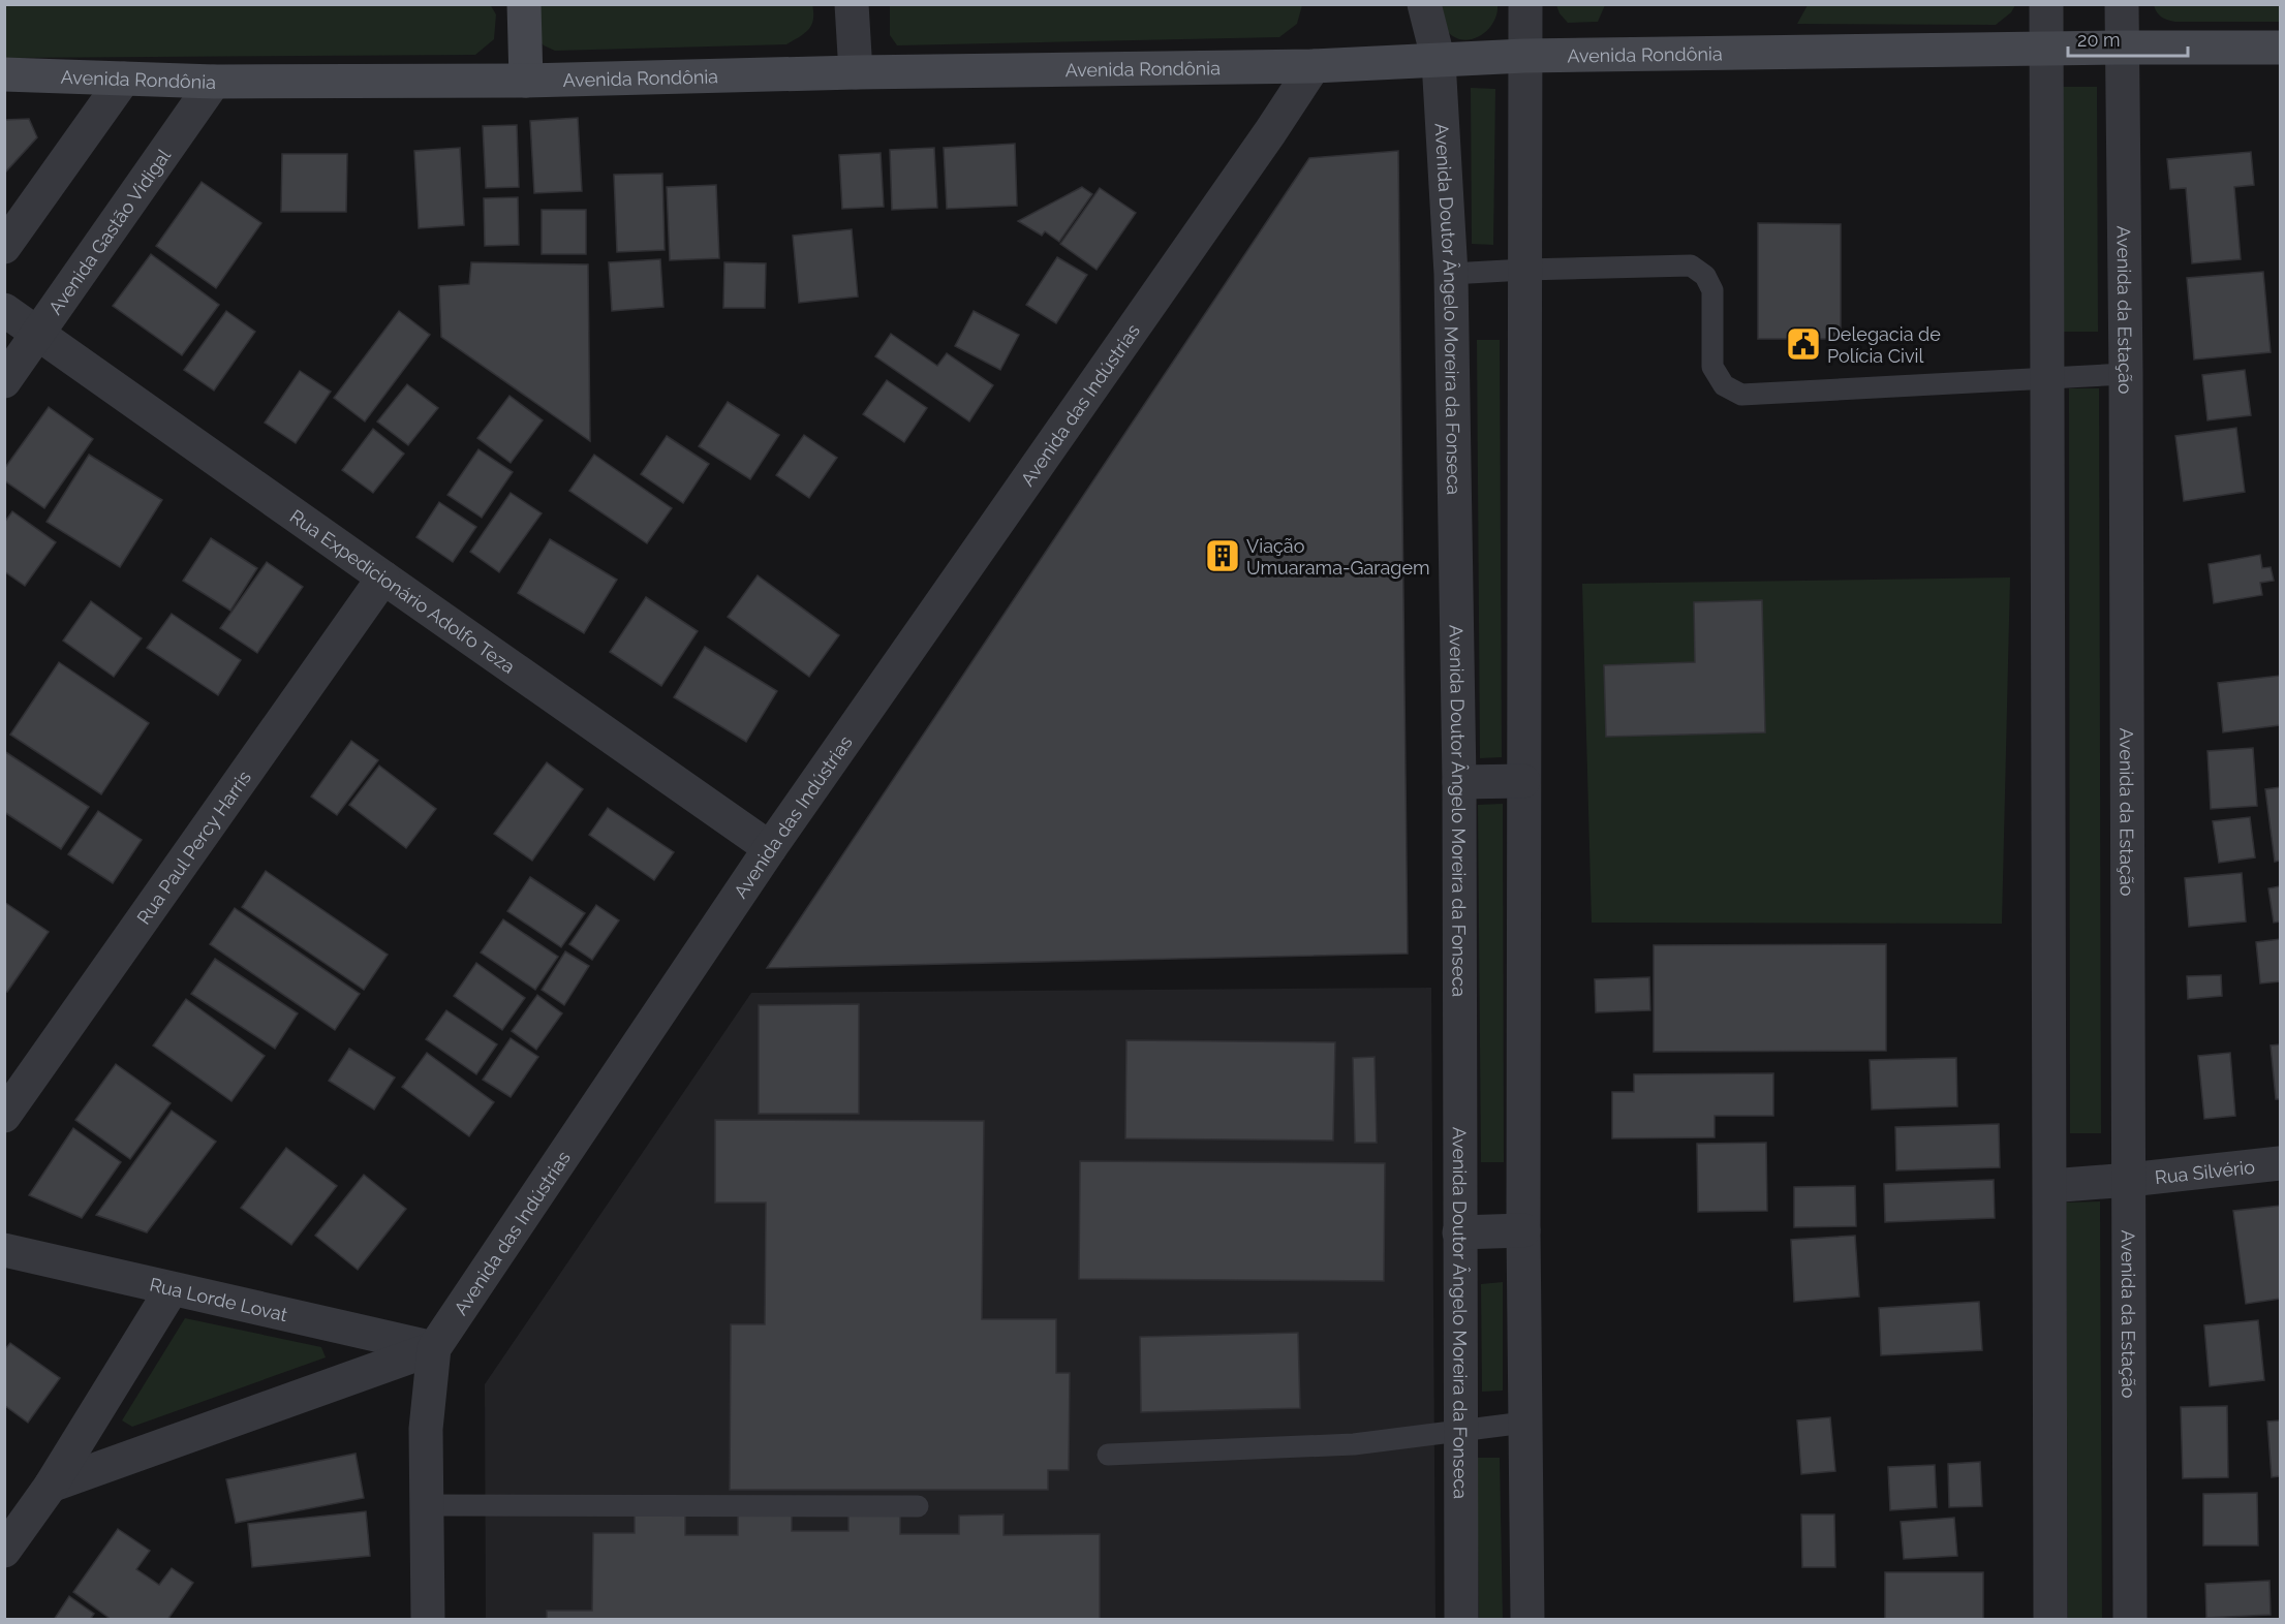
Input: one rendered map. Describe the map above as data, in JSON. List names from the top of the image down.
{
  "streets": {
    "main road": ["Avenida Rondônia"],
    "street": [
      "Avenida Gastão Vidigal",
      "Avenida Doutor Ângelo Moreira da Fonseca",
      "Avenida da Estação",
      "Avenida das Indústrias",
      "Rua Expedicionário Adolfo Teza",
      "Rua Paul Percy Harris",
      "Rua Silvério",
      "Rua Lorde Lovat"
    ]
  },
  "crossings": [
    ["Avenida Rondônia", "Avenida Gastão Vidigal"],
    ["Avenida Rondônia", "Avenida Doutor Ângelo Moreira da Fonseca"],
    ["Avenida Rondônia", "Avenida da Estação"],
    ["Avenida Rondônia", "Avenida das Indústrias"],
    ["Avenida Gastão Vidigal", "Rua Expedicionário Adolfo Teza"],
    ["Avenida da Estação", "Rua Silvério"],
    ["Avenida das Indústrias", "Rua Expedicionário Adolfo Teza"],
    ["Avenida das Indústrias", "Rua Lorde Lovat"],
    ["Rua Expedicionário Adolfo Teza", "Rua Paul Percy Harris"]
  ],
  "places": {
    "public building": ["Delegacia de Polícia Civil"],
    "building": ["Viação Umuarama-Garagem"]
  },
  "scale_bar": "20 m"
}
